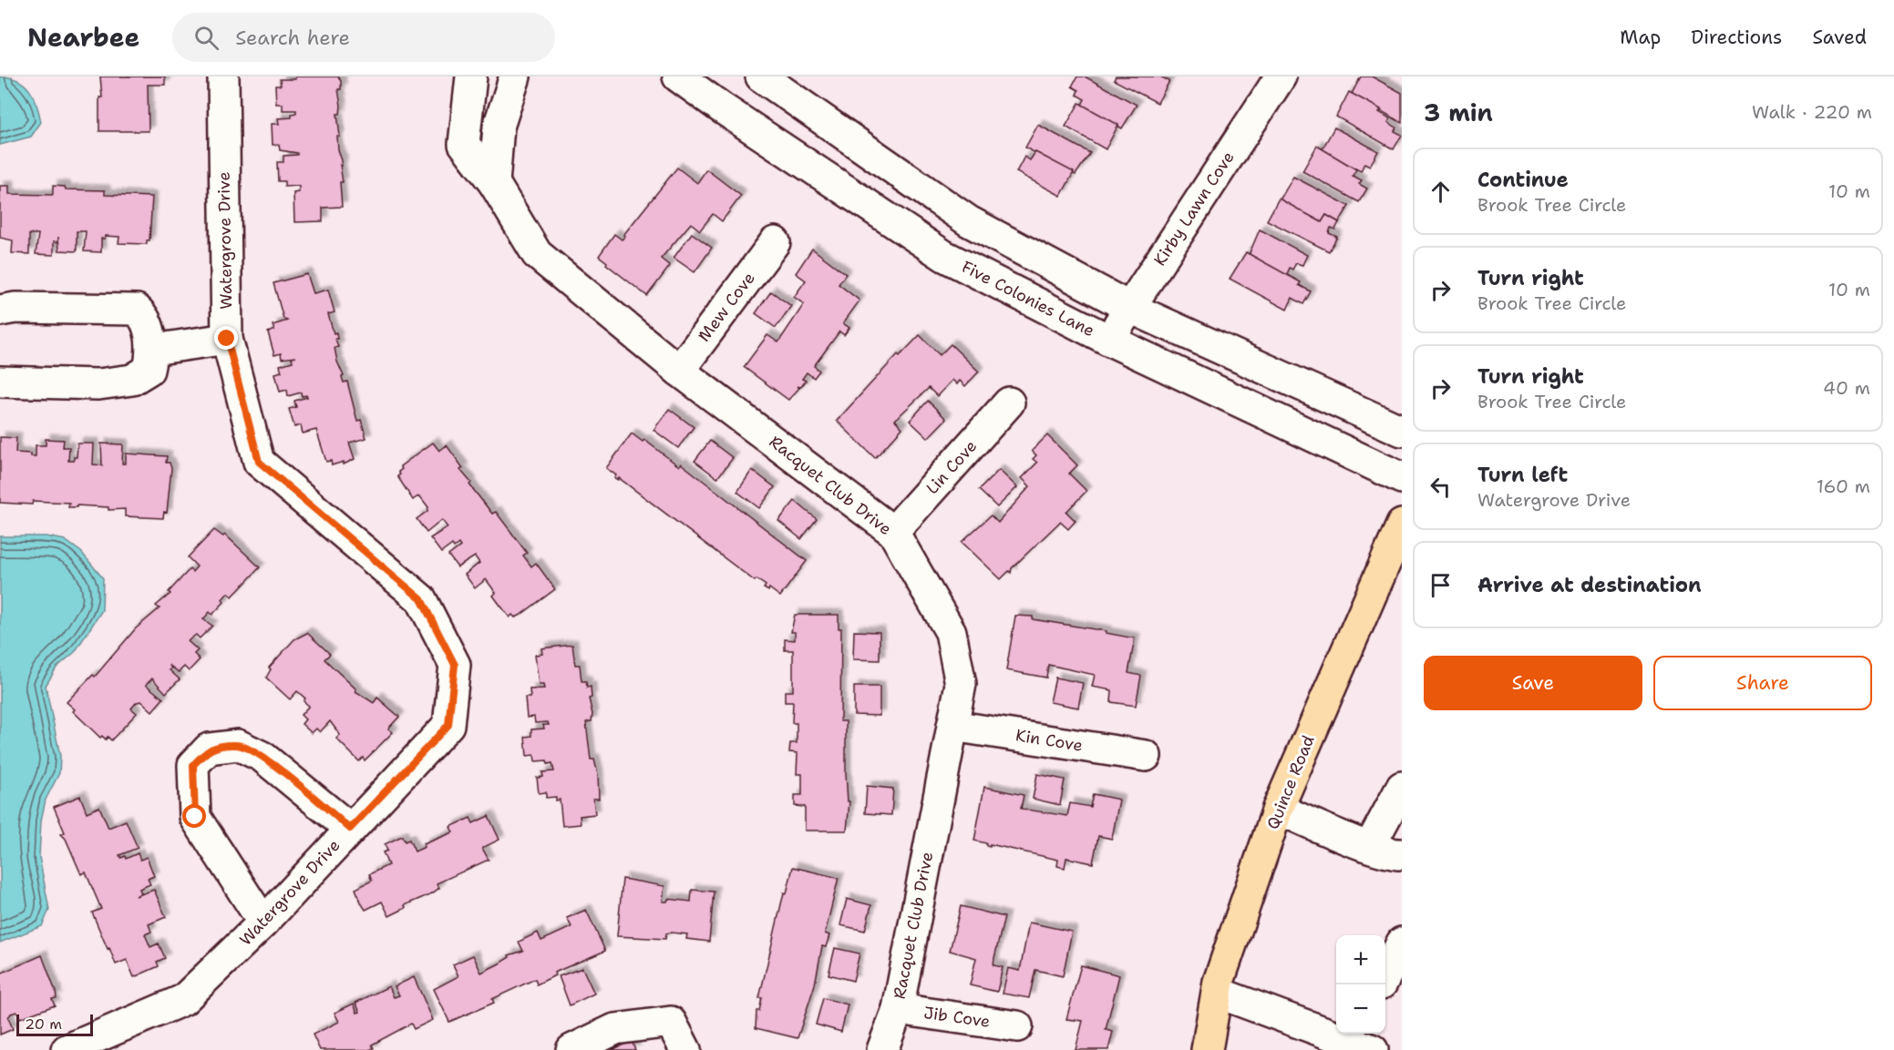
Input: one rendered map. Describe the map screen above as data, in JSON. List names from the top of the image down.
{
  "streets": {
    "main road": ["Quince Road"],
    "street": [
      "Kirby Lawn Cove",
      "Watergrove Drive",
      "Five Colonies Lane",
      "Mew Cove",
      "Lin Cove",
      "Racquet Club Drive",
      "Kin Cove",
      "Jib Cove"
    ]
  },
  "crossings": [
    ["Kirby Lawn Cove", "Five Colonies Lane"],
    ["Mew Cove", "Racquet Club Drive"],
    ["Lin Cove", "Racquet Club Drive"],
    ["Racquet Club Drive", "Kin Cove"],
    ["Racquet Club Drive", "Jib Cove"]
  ],
  "scale_bar": "20 m",
  "page": {
    "header": "Nearbee",
    "search": "Search here",
    "nav": ["Map", "Directions", "Saved"],
    "heading": ["3 min", "Walk · 220 m"],
    "list": [
      ["Continue", "Brook Tree Circle", "10 m"],
      ["Turn right", "Brook Tree Circle", "10 m"],
      ["Turn right", "Brook Tree Circle", "40 m"],
      ["Turn left", "Watergrove Drive", "160 m"],
      "Arrive at destination"
    ],
    "buttons": ["Save", "Share"],
    "map_buttons": ["+", "−"],
    "scale": "20 m"
  }
}
